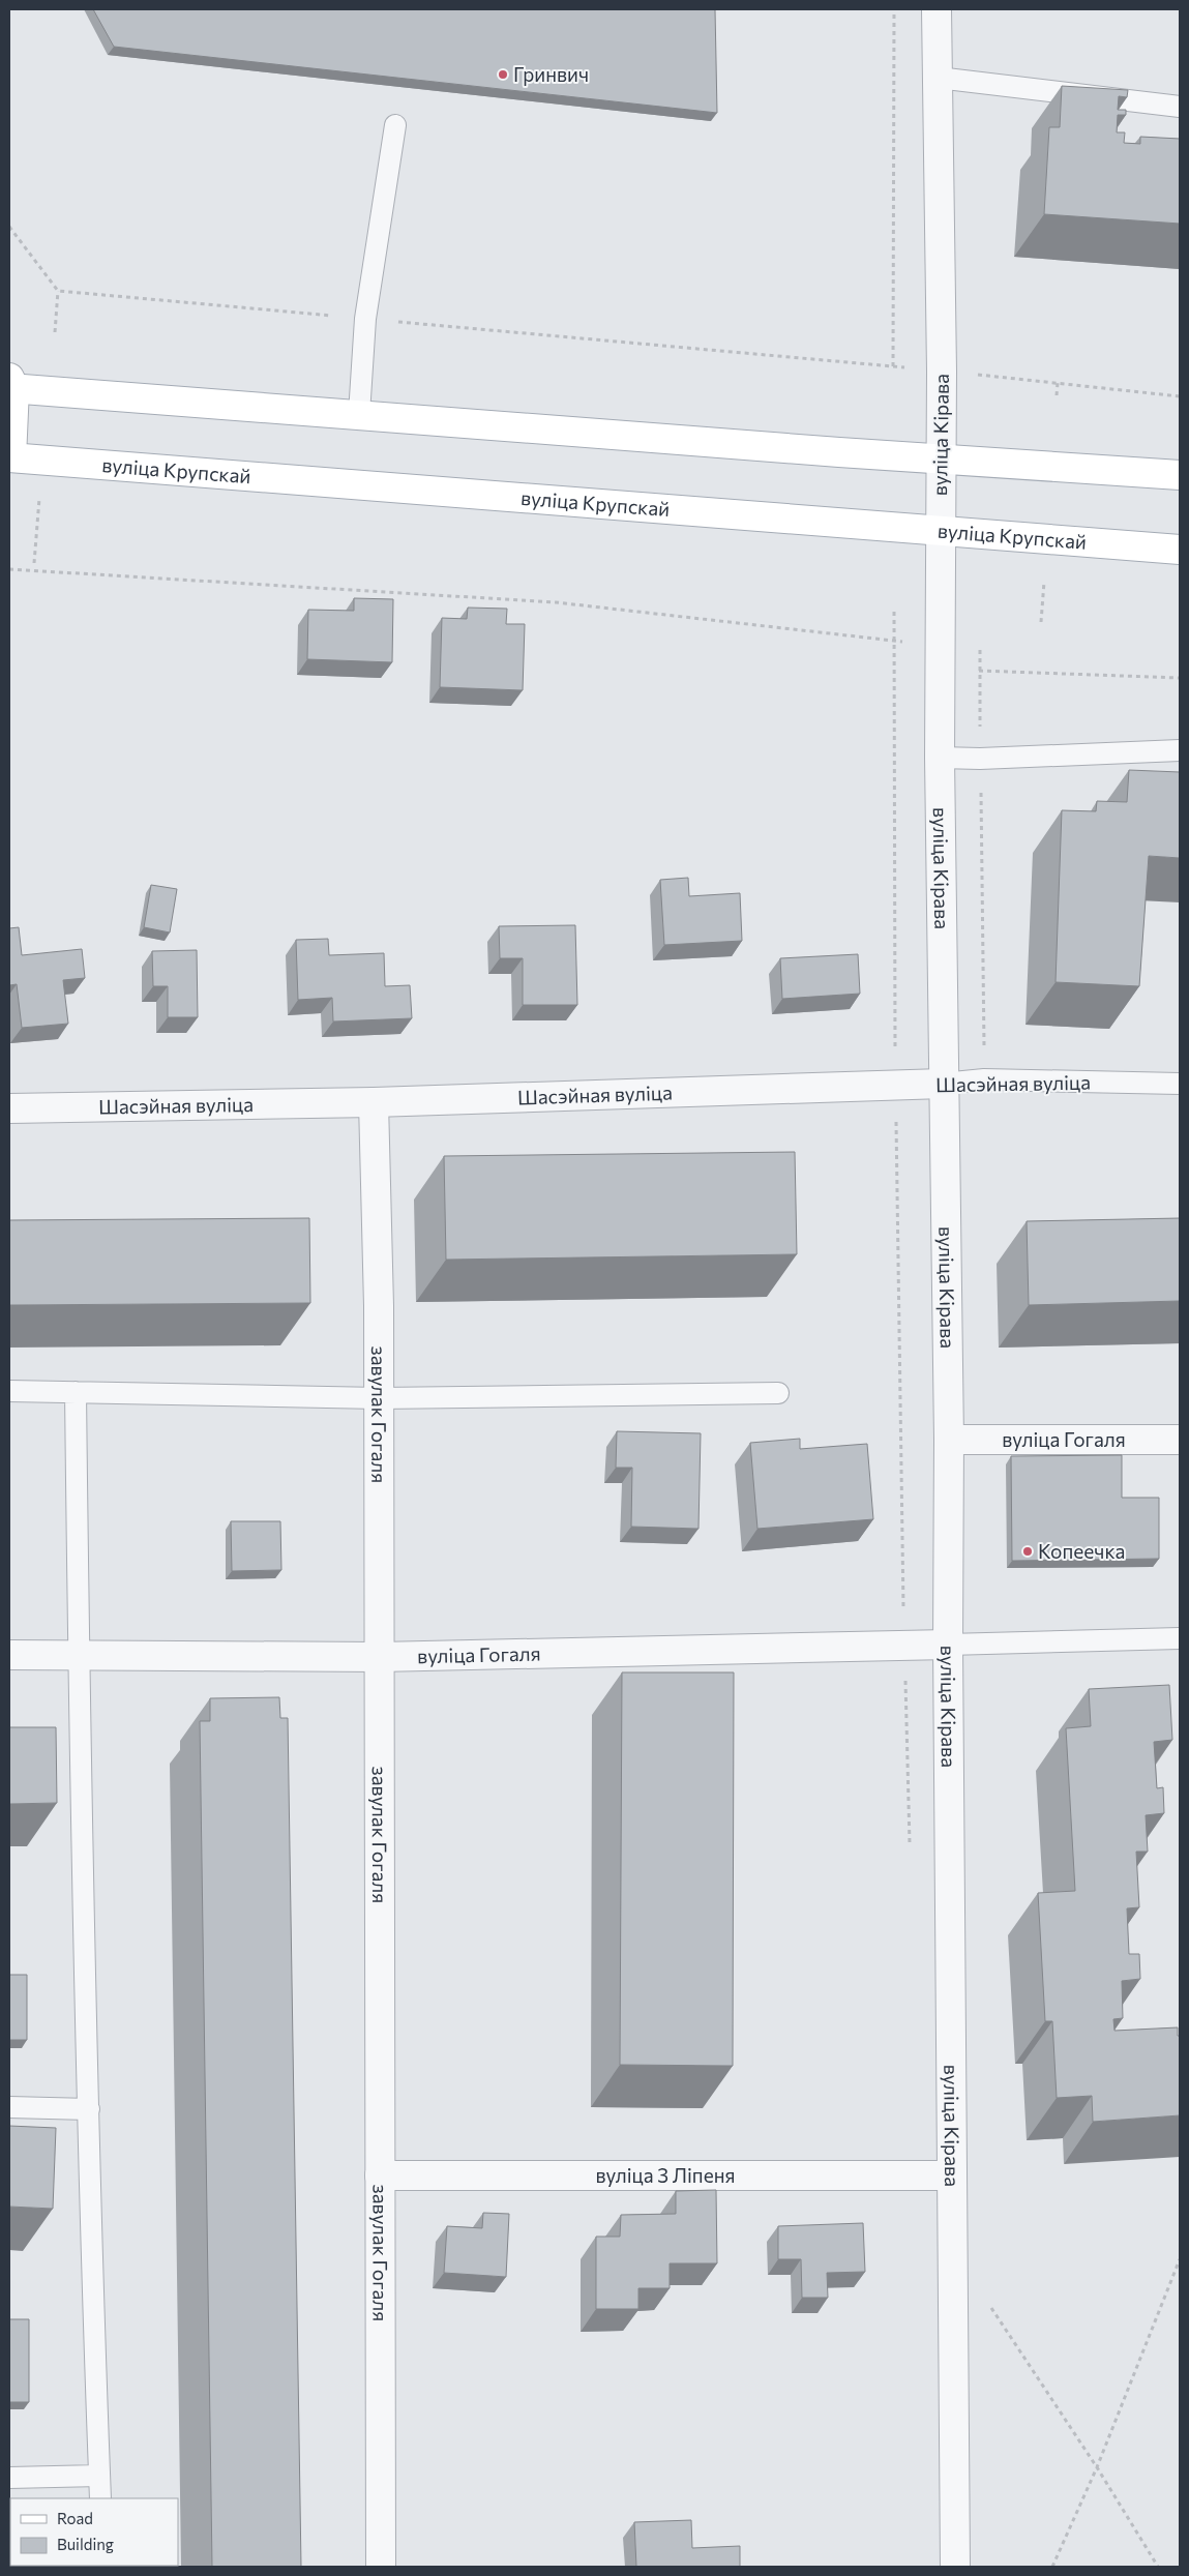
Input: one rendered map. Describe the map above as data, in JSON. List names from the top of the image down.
{
  "streets": {
    "main road": ["вуліца Крупскай"],
    "street": [
      "вуліца Кірава",
      "Шасэйная вуліца",
      "завулак Гогаля",
      "вуліца Гогаля",
      "вуліца 3 Ліпеня"
    ]
  },
  "crossings": [
    ["вуліца Кірава", "вуліца Крупскай"],
    ["вуліца Кірава", "Шасэйная вуліца"],
    ["вуліца Кірава", "вуліца Гогаля"],
    ["вуліца Кірава", "вуліца 3 Ліпеня"],
    ["Шасэйная вуліца", "завулак Гогаля"],
    ["завулак Гогаля", "вуліца Гогаля"],
    ["завулак Гогаля", "вуліца 3 Ліпеня"]
  ],
  "places": ["Гринвич", "Копеечка"],
  "legend": ["Road", "Building"]
}
